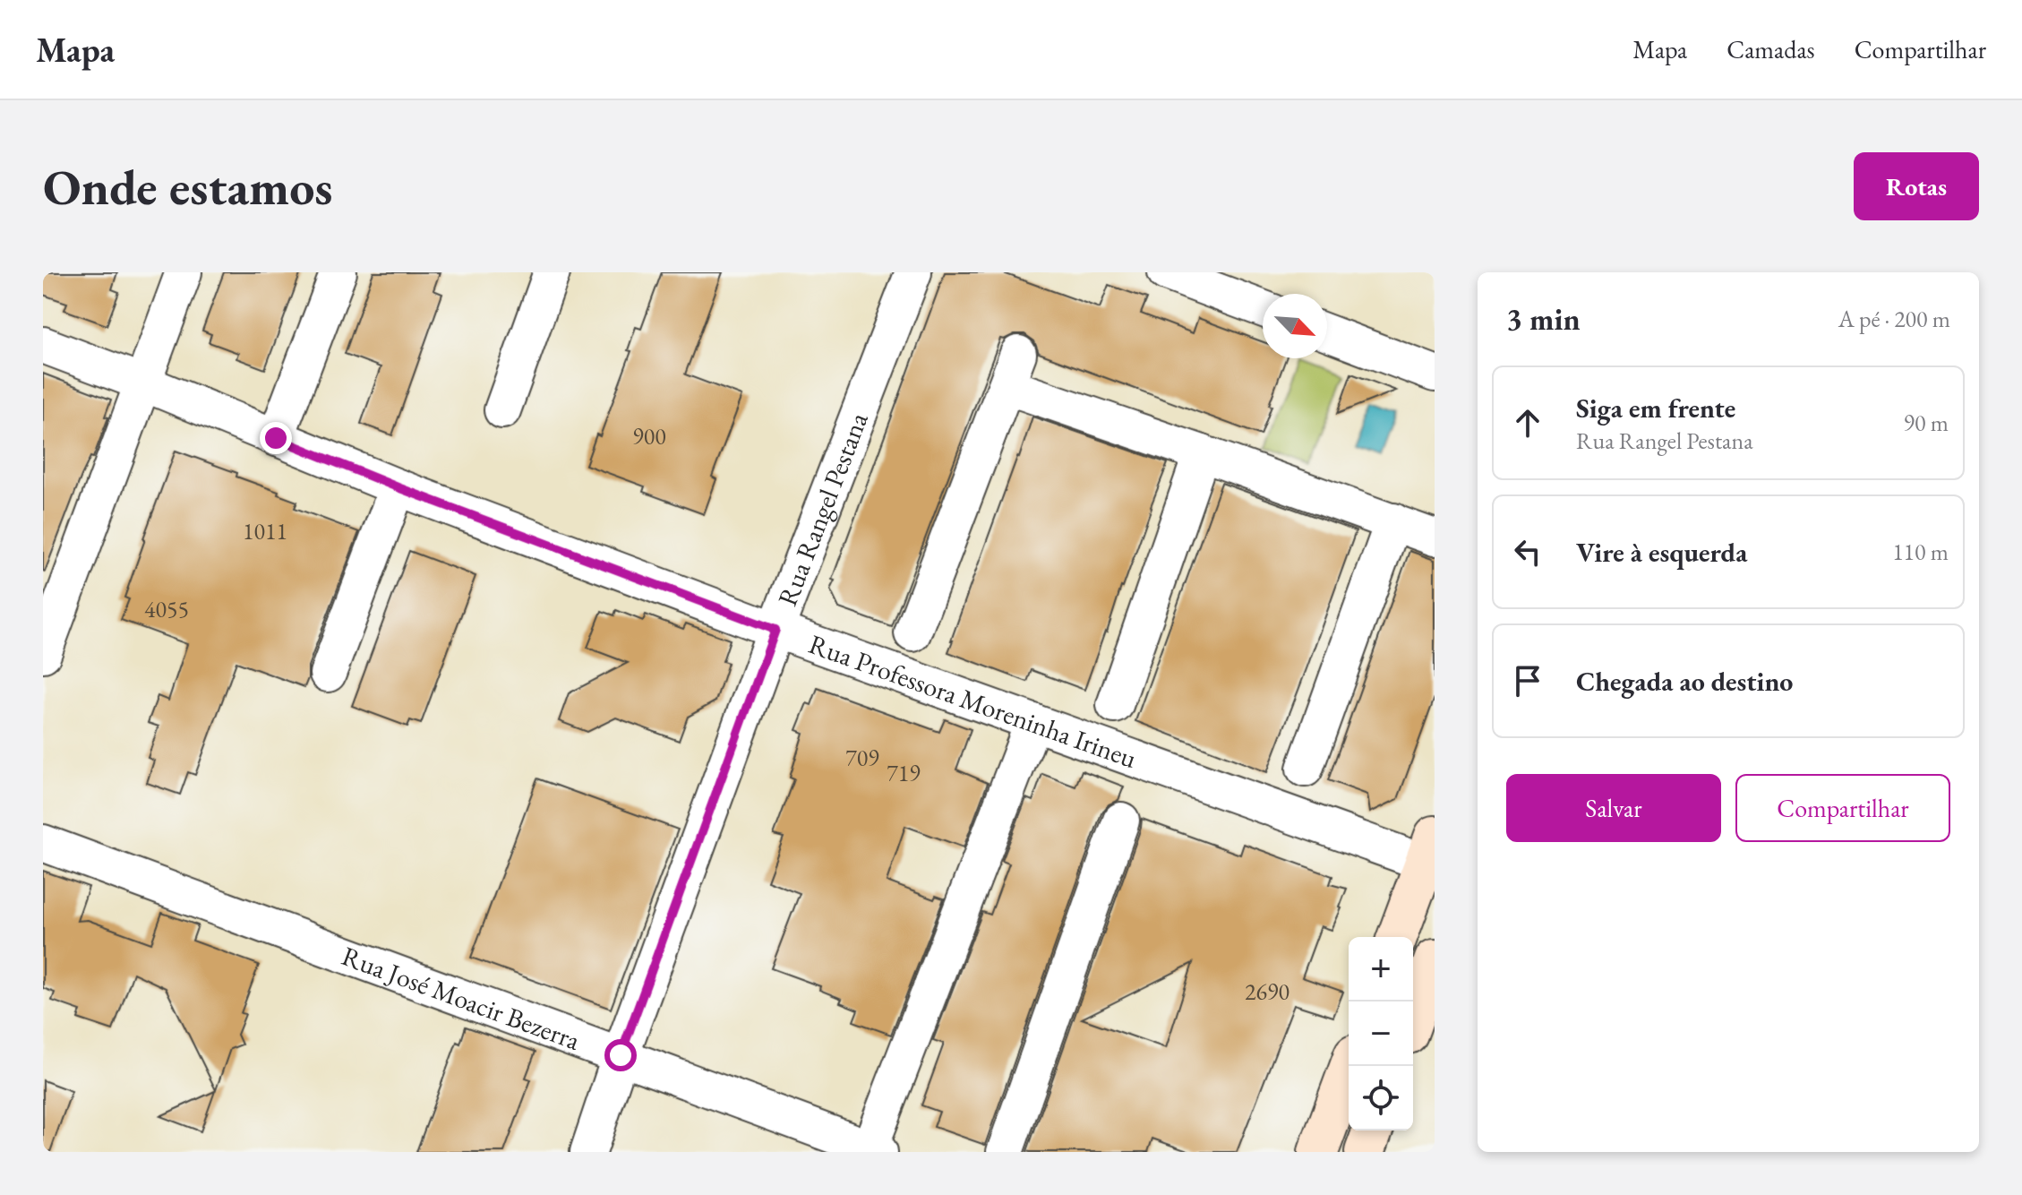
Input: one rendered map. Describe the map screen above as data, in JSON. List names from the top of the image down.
{
  "streets": {
    "street": ["Rua Rangel Pestana", "Rua Professora Moreninha Irineu", "Rua José Moacir Bezerra"]
  },
  "crossings": [
    ["Rua Rangel Pestana", "Rua Professora Moreninha Irineu"],
    ["Rua Rangel Pestana", "Rua José Moacir Bezerra"]
  ],
  "house_numbers": [
    "900",
    "1011",
    "4055",
    "709",
    "719",
    "2690"
  ],
  "north": "bottom right",
  "page": {
    "header": "Mapa",
    "nav": ["Mapa", "Camadas", "Compartilhar"],
    "buttons": [
      "Rotas",
      ["Salvar", "Compartilhar"]
    ],
    "title": "Onde estamos",
    "heading": ["3 min", "A pé · 200 m"],
    "list": [
      ["Siga em frente", "Rua Rangel Pestana", "90 m"],
      ["Vire à esquerda", "110 m"],
      "Chegada ao destino"
    ],
    "map_buttons": ["+", "−"]
  }
}
